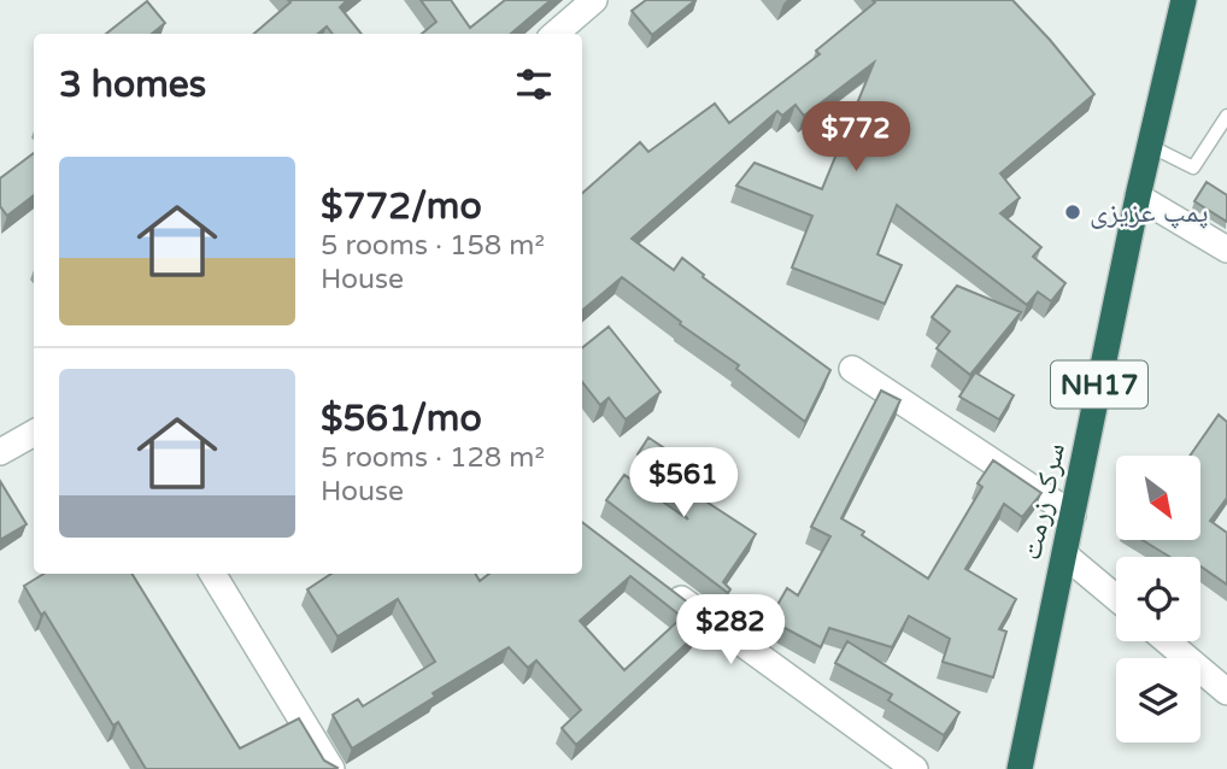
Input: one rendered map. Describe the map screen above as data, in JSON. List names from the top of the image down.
{
  "streets": {
    "highway": ["NH17", "سرک زرمت"]
  },
  "places": ["پمپ عزیزی"],
  "north": "bottom right",
  "page": {
    "heading": "3 homes",
    "price": ["$772", "$561", "$282"],
    "list": [
      {
        "name": "$772/mo",
        "note": "5 rooms · 158 m² · House"
      },
      {
        "name": "$561/mo",
        "note": "5 rooms · 128 m² · House"
      }
    ]
  }
}
